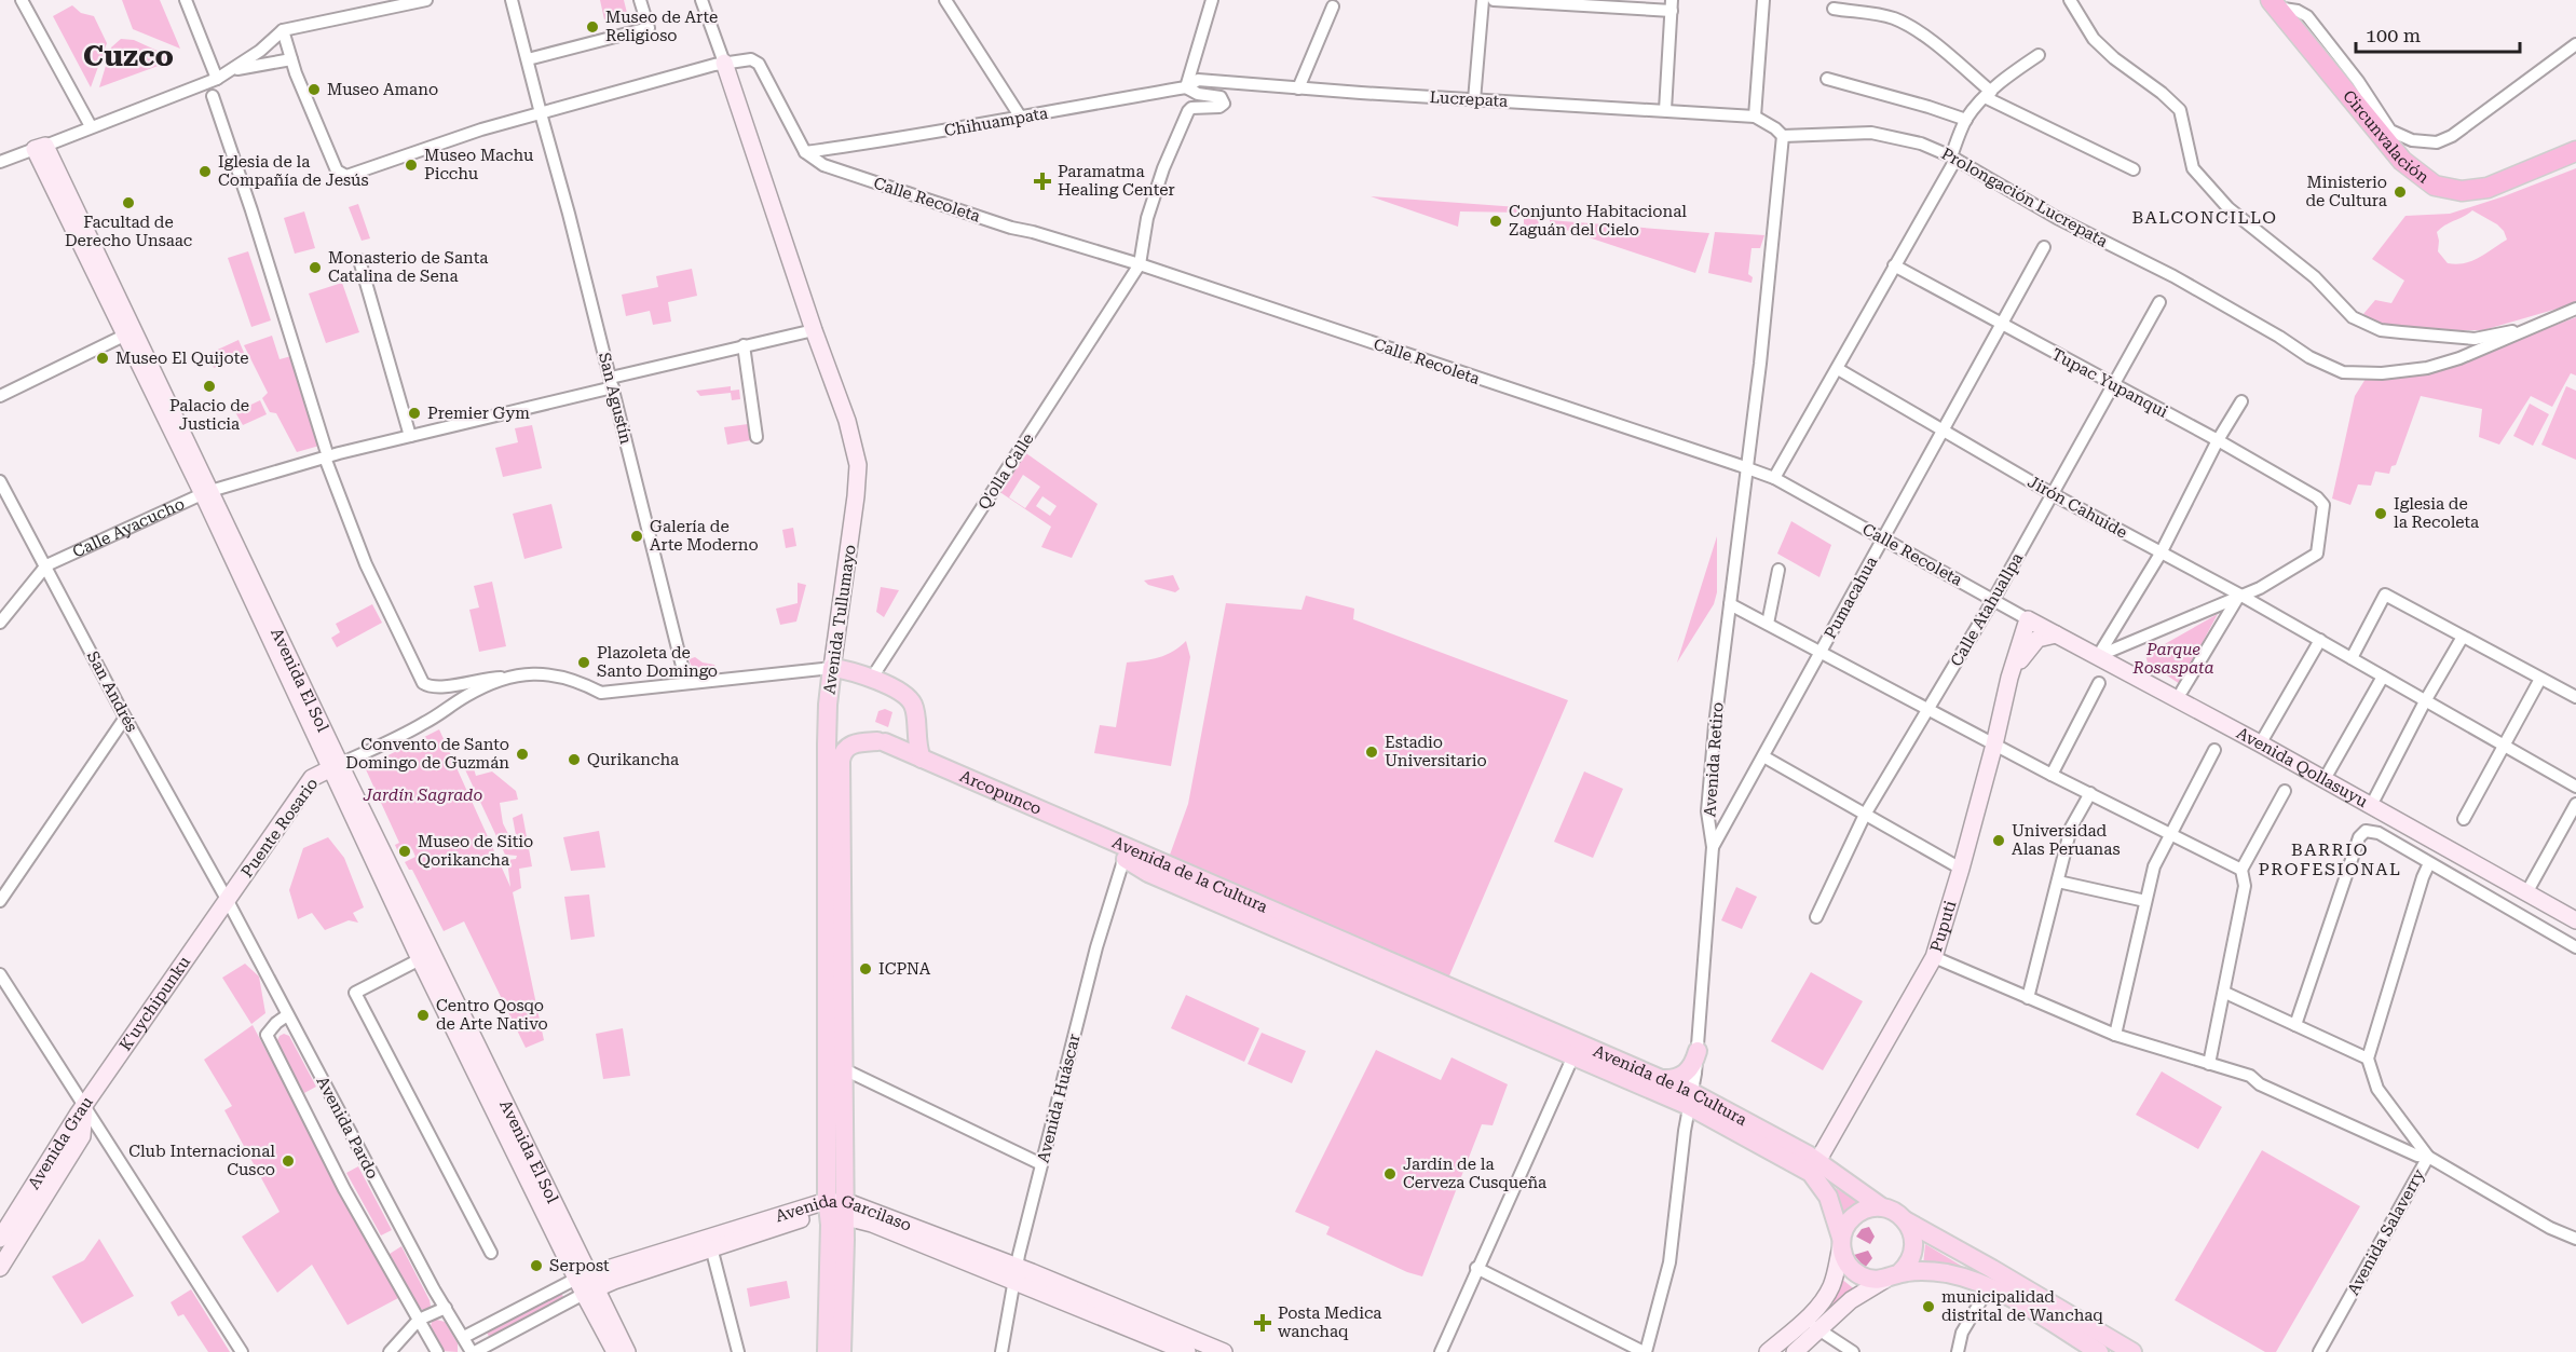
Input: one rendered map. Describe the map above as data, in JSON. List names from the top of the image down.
{
  "streets": {
    "highway": ["Circunvalación"],
    "main road": ["Avenida Tullumayo", "Arcopunco", "Avenida de la Cultura"],
    "street": [
      "Lucrepata",
      "Chihuampata",
      "Prolongación Lucrepata",
      "Calle Recoleta",
      "Tupac Yupanqui",
      "San Agustín",
      "Q'olla Calle",
      "Jirón Cahuide",
      "Calle Ayacucho",
      "Pumacahua",
      "Calle Atahuallpa",
      "Avenida El Sol",
      "San Andrés",
      "Avenida Retiro",
      "Avenida Qollasuyu",
      "Puente Rosario",
      "Puputi",
      "K'uychipunku",
      "Avenida Huáscar",
      "Avenida Pardo",
      "Avenida Grau",
      "Avenida Garcilaso",
      "Avenida Salaverry"
    ]
  },
  "crossings": [
    ["Lucrepata", "Chihuampata"],
    ["Chihuampata", "Calle Recoleta"],
    ["Prolongación Lucrepata", "Avenida Retiro"],
    ["Calle Recoleta", "Q'olla Calle"],
    ["Calle Recoleta", "Pumacahua"],
    ["Calle Recoleta", "Calle Atahuallpa"],
    ["Calle Recoleta", "Avenida Retiro"],
    ["Calle Recoleta", "Avenida Qollasuyu"],
    ["Calle Recoleta", "Puputi"],
    ["Tupac Yupanqui", "Jirón Cahuide"],
    ["Tupac Yupanqui", "Pumacahua"],
    ["Tupac Yupanqui", "Calle Atahuallpa"],
    ["San Agustín", "Calle Ayacucho"],
    ["Jirón Cahuide", "Pumacahua"],
    ["Jirón Cahuide", "Calle Atahuallpa"],
    ["Calle Ayacucho", "Avenida Tullumayo"],
    ["Calle Ayacucho", "Avenida El Sol"],
    ["Calle Ayacucho", "San Andrés"],
    ["Pumacahua", "Avenida Retiro"],
    ["Avenida Tullumayo", "Arcopunco"],
    ["Avenida Tullumayo", "Avenida Garcilaso"],
    ["Avenida El Sol", "Puente Rosario"],
    ["Avenida El Sol", "Avenida Garcilaso"],
    ["San Andrés", "Puente Rosario"],
    ["San Andrés", "K'uychipunku"],
    ["San Andrés", "Avenida Pardo"],
    ["Avenida Retiro", "Avenida de la Cultura"],
    ["Avenida Qollasuyu", "Puputi"],
    ["Arcopunco", "Avenida de la Cultura"],
    ["Arcopunco", "Avenida Huáscar"],
    ["Puente Rosario", "K'uychipunku"],
    ["Puente Rosario", "Avenida Pardo"],
    ["Avenida de la Cultura", "Puputi"],
    ["Avenida de la Cultura", "Avenida Huáscar"],
    ["K'uychipunku", "Avenida Pardo"],
    ["K'uychipunku", "Avenida Grau"],
    ["Avenida Huáscar", "Avenida Garcilaso"],
    ["Avenida Pardo", "Avenida Garcilaso"]
  ],
  "districts": ["Cuzco", "BALCONCILLO", "BARRIO PROFESIONAL"],
  "parks": ["Parque Rosaspata", "Jardín Sagrado"],
  "places": {
    "other": [
      "Museo de Arte Religioso",
      "Museo Amano",
      "Museo Machu Picchu",
      "Iglesia de la Compañía de Jesús",
      "Ministerio de Cultura",
      "Facultad de Derecho Unsaac",
      "Conjunto Habitacional Zaguán del Cielo",
      "Monasterio de Santa Catalina de Sena",
      "Museo El Quijote",
      "Palacio de Justicia",
      "Premier Gym",
      "Iglesia de la Recoleta",
      "Galería de Arte Moderno",
      "Plazoleta de Santo Domingo",
      "Estadio Universitario",
      "Convento de Santo Domingo de Guzmán",
      "Qurikancha",
      "Universidad Alas Peruanas",
      "Museo de Sitio Qorikancha",
      "ICPNA",
      "Centro Qosqo de Arte Nativo",
      "Club Internacional Cusco",
      "Jardín de la Cerveza Cusqueña",
      "Serpost",
      "municipalidad distrital de Wanchaq"
    ],
    "health": ["Paramatma Healing Center", "Posta Medica wanchaq"]
  },
  "scale_bar": "100 m"
}
